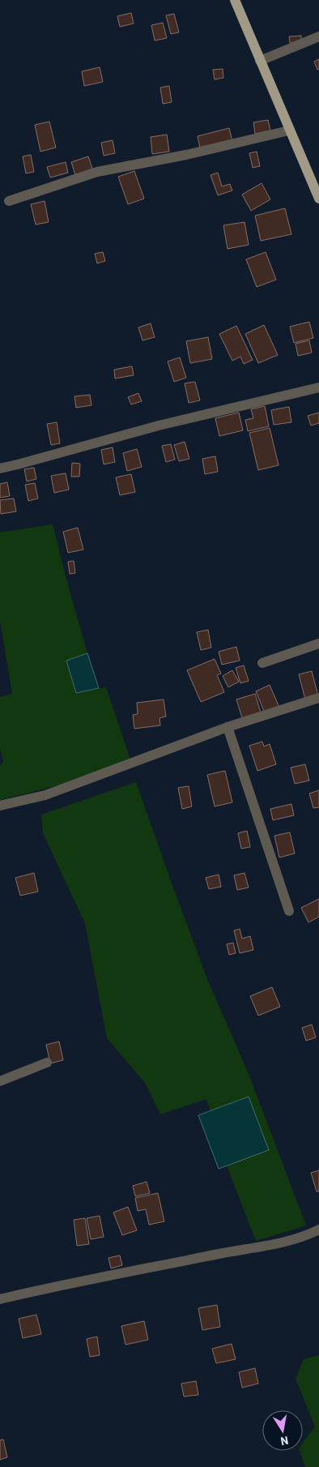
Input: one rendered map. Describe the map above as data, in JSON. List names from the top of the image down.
{
  "north": "bottom"
}
